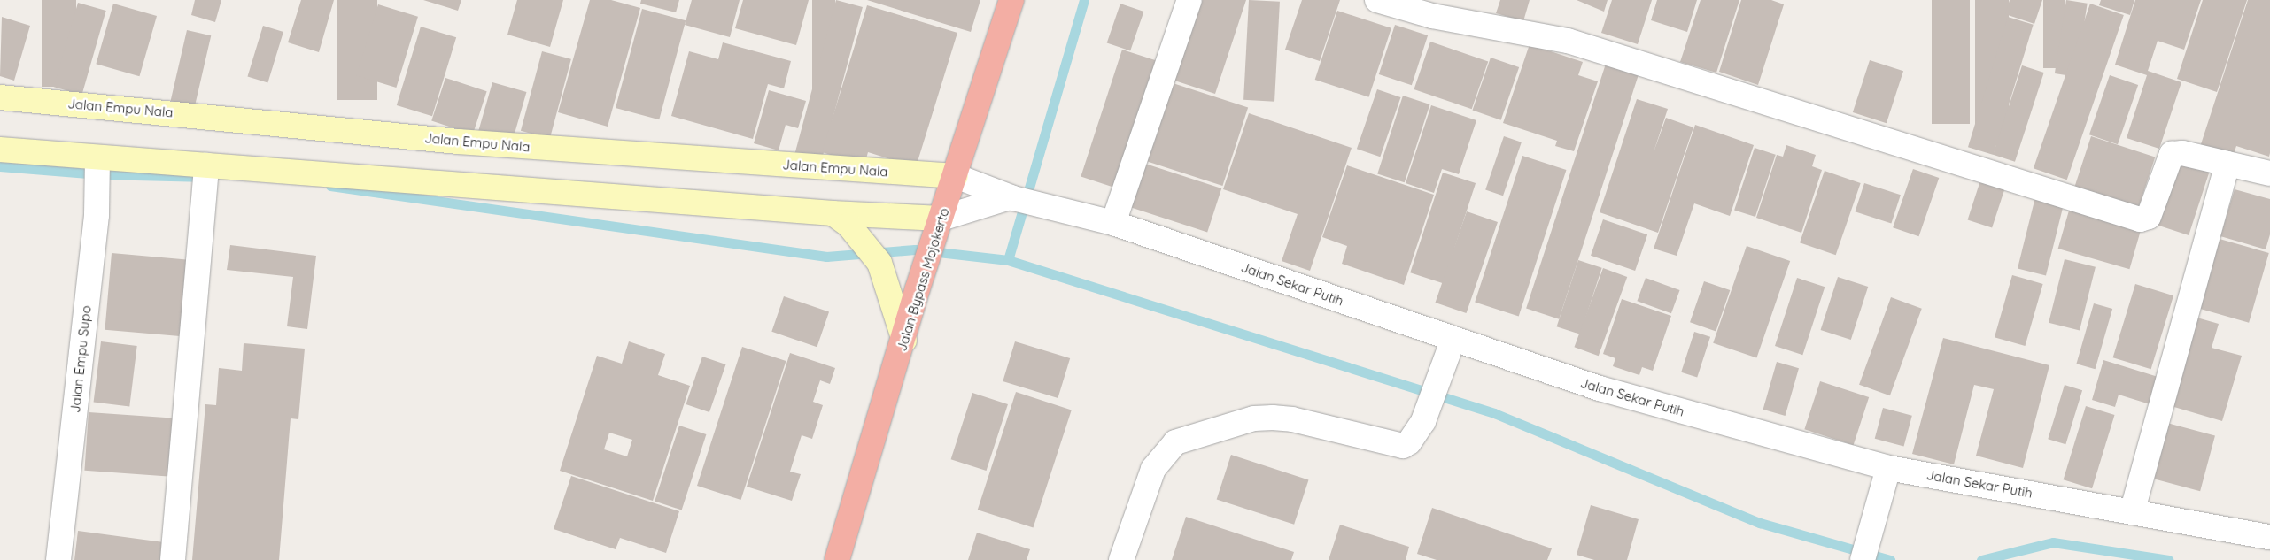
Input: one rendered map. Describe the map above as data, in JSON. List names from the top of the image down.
{
  "streets": {
    "highway": ["Jalan Bypass Mojokerto"],
    "main road": ["Jalan Empu Nala"],
    "street": ["Jalan Sekar Putih", "Jalan Empu Supo"]
  },
  "crossings": [
    ["Jalan Empu Nala", "Jalan Bypass Mojokerto"],
    ["Jalan Empu Nala", "Jalan Sekar Putih"],
    ["Jalan Bypass Mojokerto", "Jalan Sekar Putih"]
  ]
}
